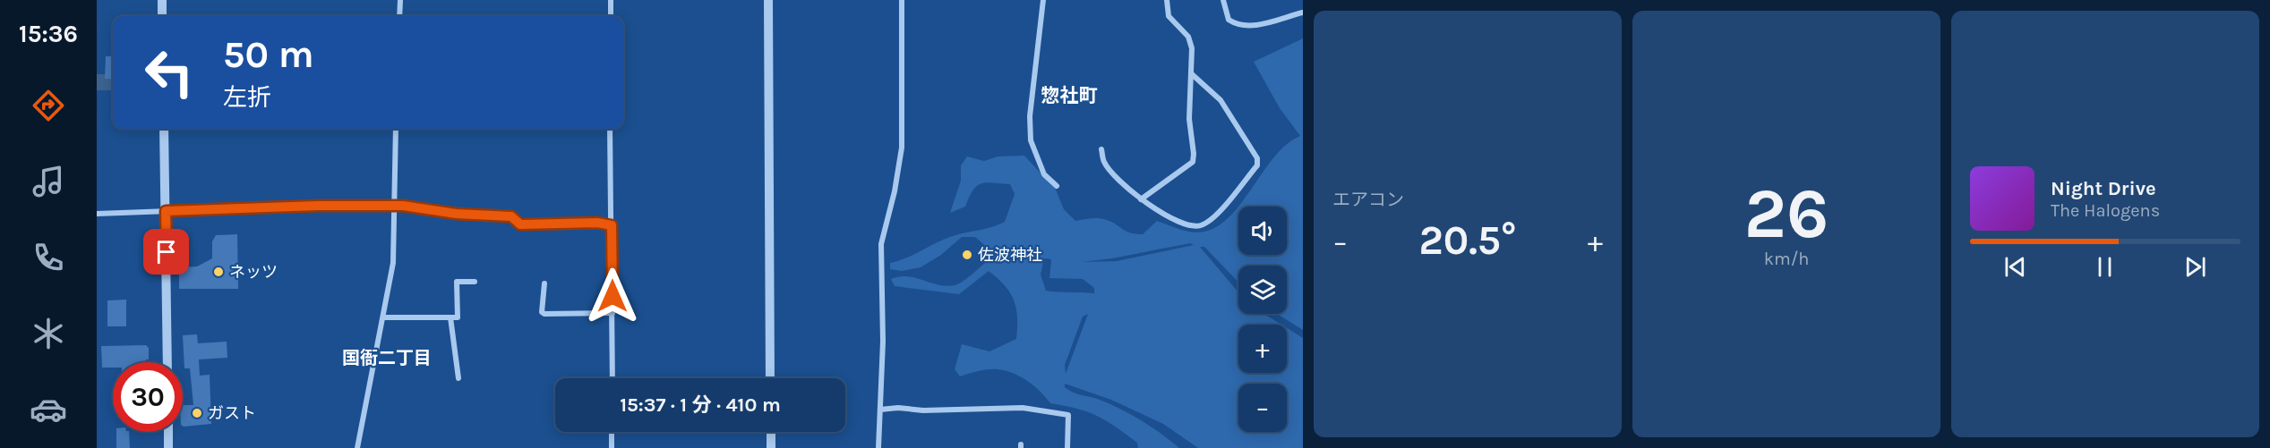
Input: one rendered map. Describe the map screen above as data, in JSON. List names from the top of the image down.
{
  "districts": ["惣社町", "国衙二丁目"],
  "places": ["佐波神社", "ネッツ", "ガスト"],
  "page": {
    "tabs": "15:36",
    "tile": [
      "エアコン",
      ["26", "km/h"]
    ],
    "turn": ["50 m", "左折"],
    "song": ["Night Drive", "The Halogens"],
    "map_buttons": ["+", "−"],
    "heat": ["−", "20.5°", "+"],
    "limit": "30",
    "trip": "15:37 · 1 分 · 410 m"
  }
}
